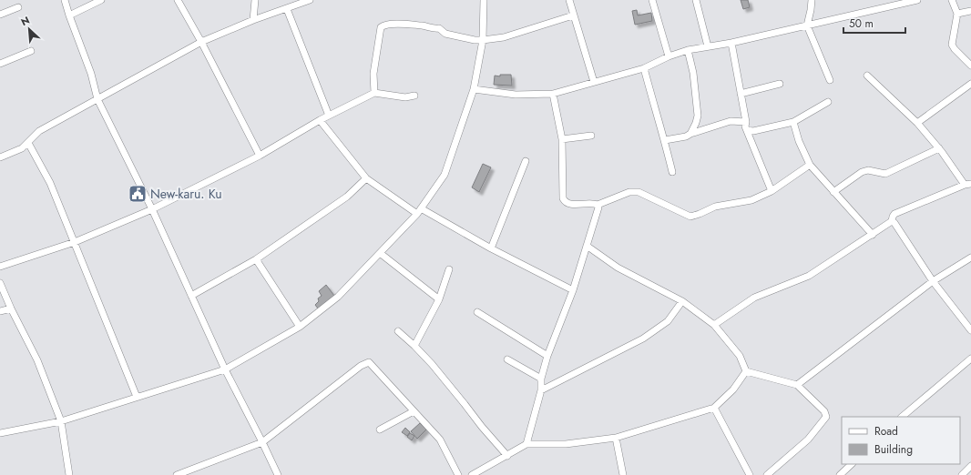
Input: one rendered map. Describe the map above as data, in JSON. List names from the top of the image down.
{
  "places": {
    "public building": ["New-karu. Ku"]
  },
  "legend": ["Road", "Building"],
  "scale_bar": "50 m",
  "north": "top left"
}
